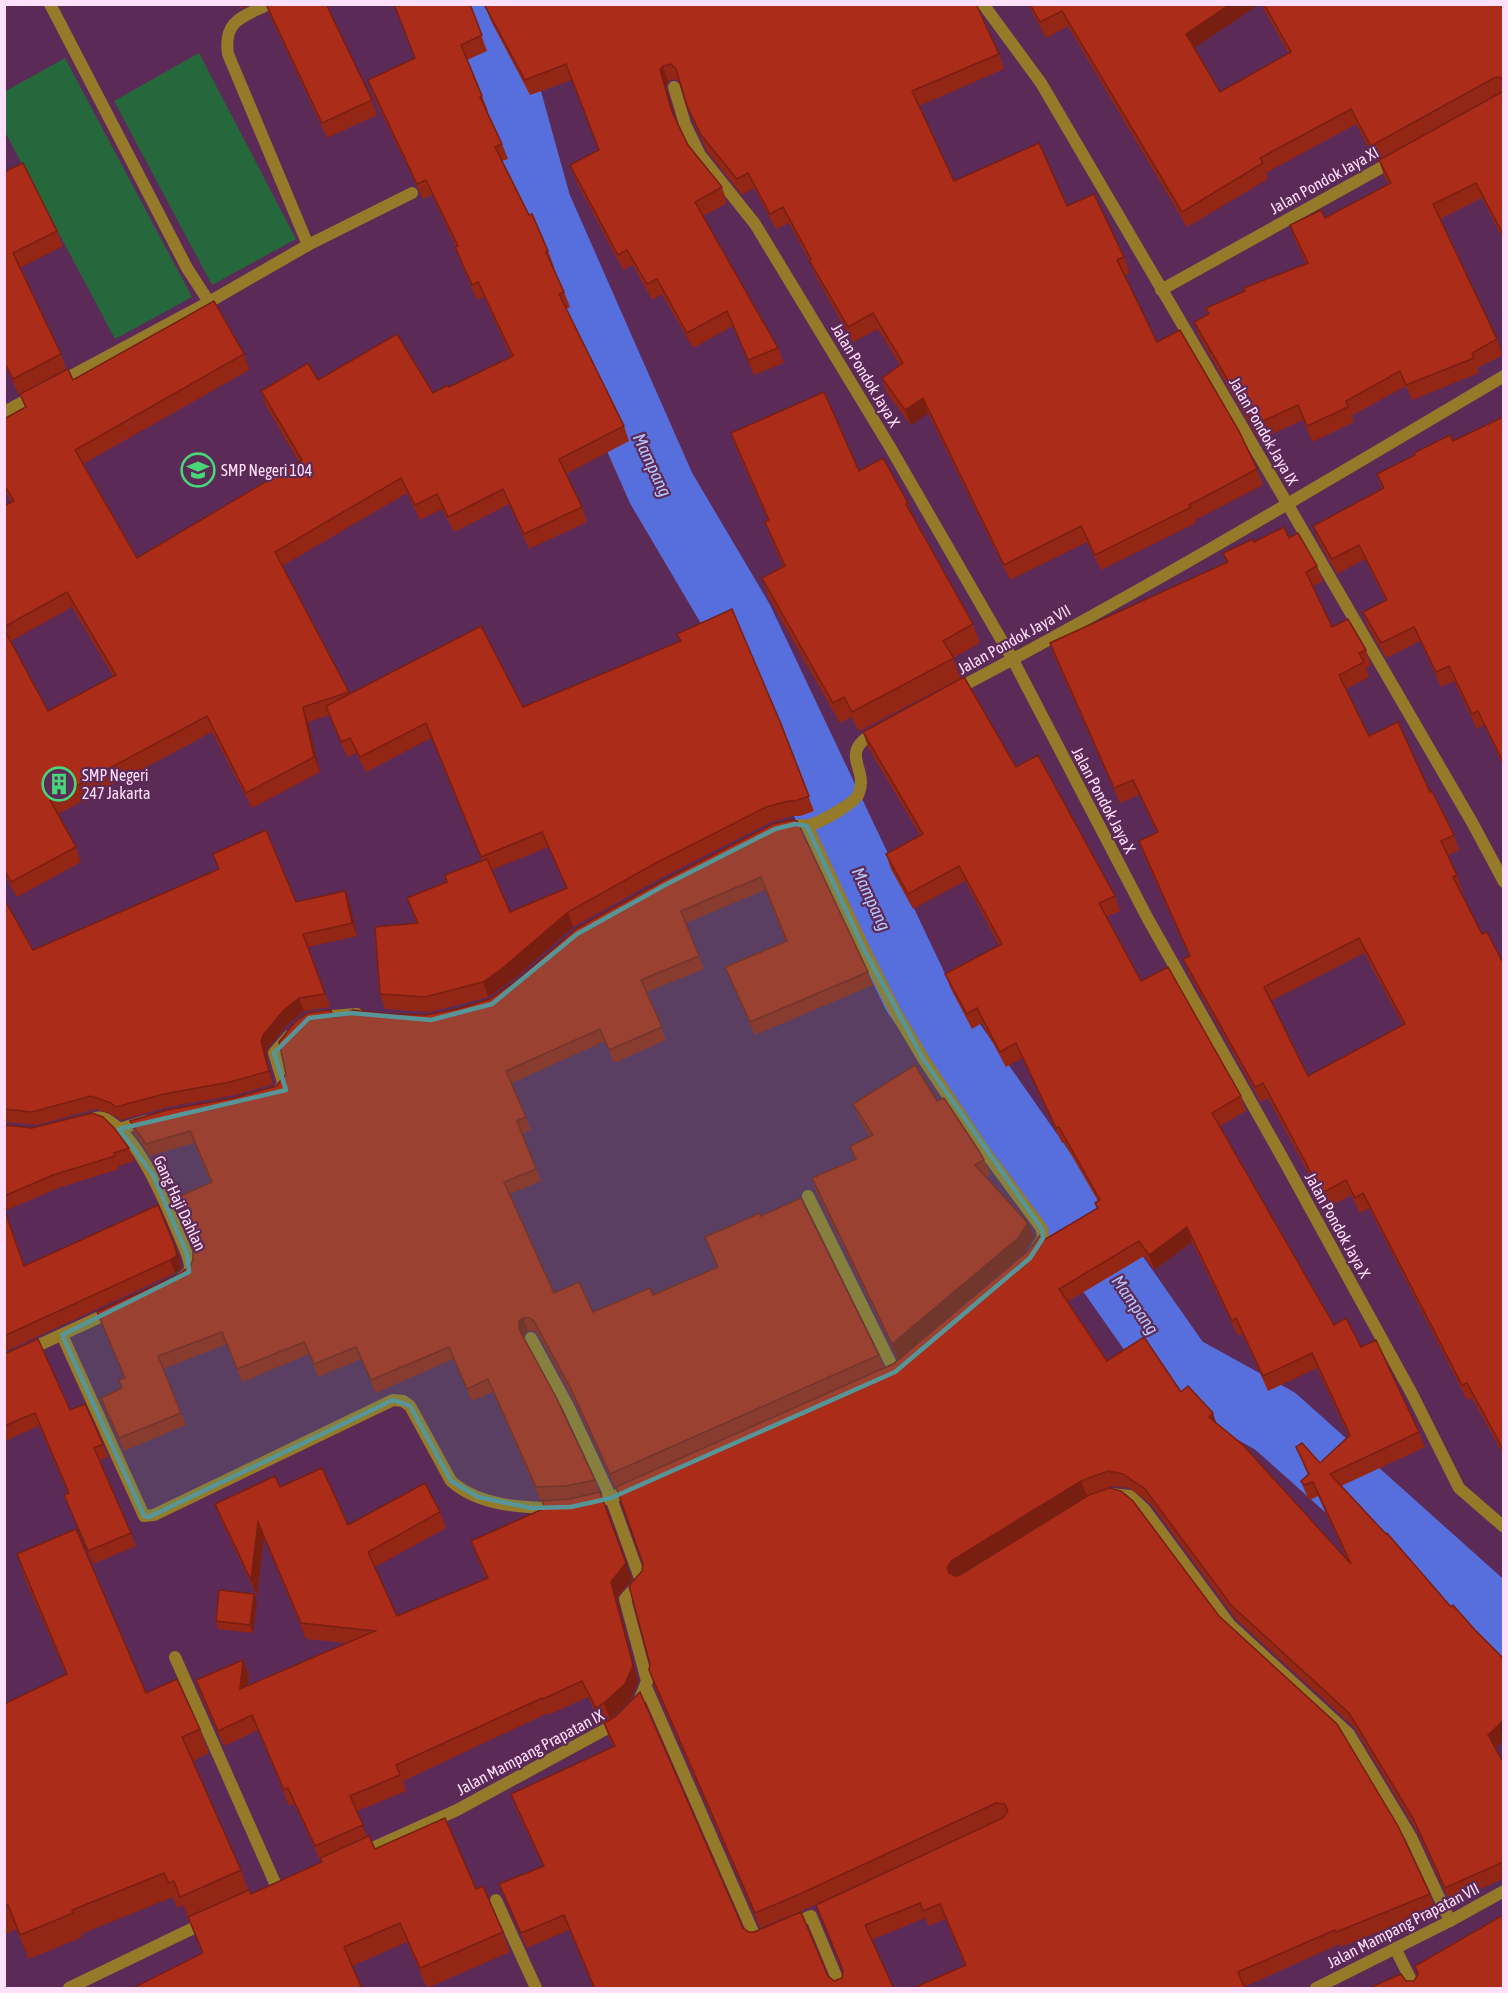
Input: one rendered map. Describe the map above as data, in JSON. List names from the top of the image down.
{
  "streets": {
    "street": [
      "Jalan Pondok Jaya XI",
      "Jalan Pondok Jaya X",
      "Jalan Pondok Jaya IX",
      "Jalan Pondok Jaya VII",
      "Gang Haji Dahlan",
      "Jalan Mampang Prapatan IX",
      "Jalan Mampang Prapatan VII"
    ]
  },
  "crossings": [
    ["Jalan Pondok Jaya XI", "Jalan Pondok Jaya IX"],
    ["Jalan Pondok Jaya X", "Jalan Pondok Jaya VII"],
    ["Jalan Pondok Jaya IX", "Jalan Pondok Jaya VII"]
  ],
  "water": ["Mampang"],
  "places": {
    "school or university": ["SMP Negeri 104"],
    "building": ["SMP Negeri 247 Jakarta"]
  }
}
